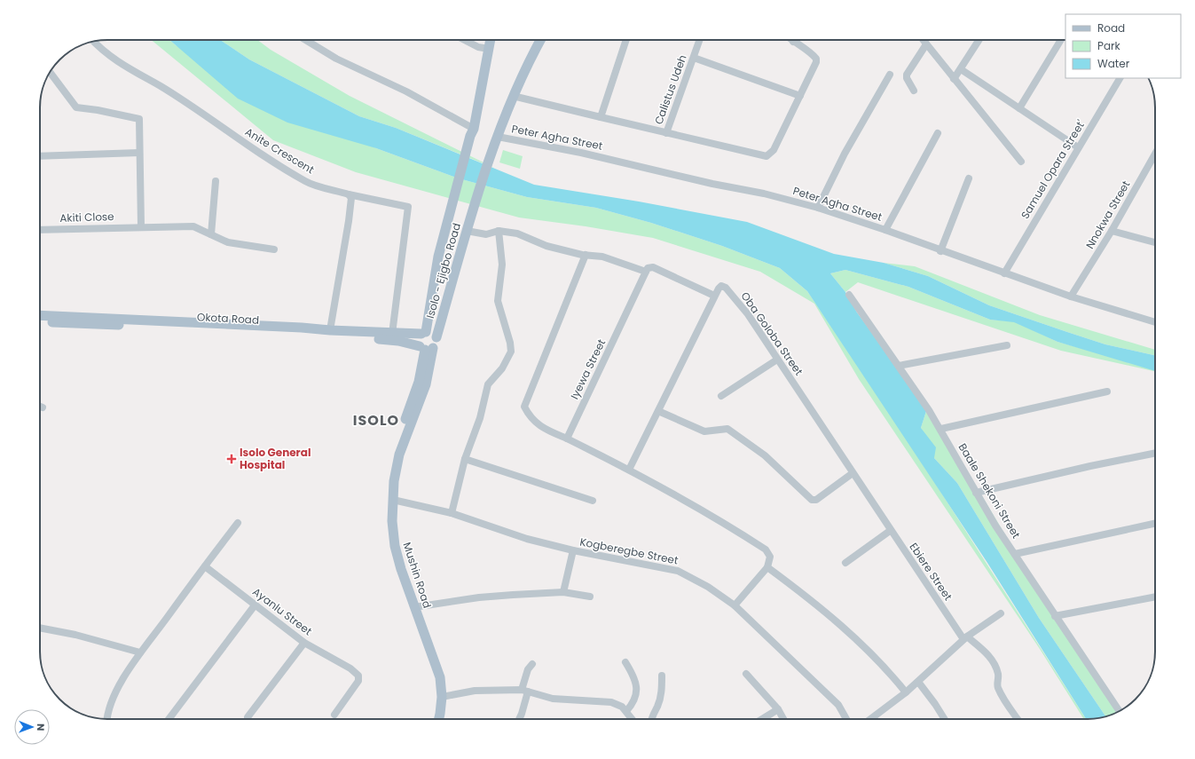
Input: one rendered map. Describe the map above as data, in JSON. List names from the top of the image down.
{
  "streets": {
    "main road": ["Isolo - Ejigbo Road", "Okota Road", "Mushin Road"],
    "street": [
      "Calistus Udeh",
      "Peter Agha Street",
      "Anite Crescent",
      "Samuel Opara Street'",
      "Nnokwa Street",
      "Akiti Close",
      "Oba Goloba Street",
      "Iyewa Street",
      "Baale Shekoni Street",
      "Kogberegbe Street",
      "Ebiere Street",
      "Ayanlu Street"
    ]
  },
  "crossings": [
    ["Peter Agha Street", "Samuel Opara Street'"],
    ["Peter Agha Street", "Nnokwa Street"],
    ["Peter Agha Street", "Isolo - Ejigbo Road"],
    ["Isolo - Ejigbo Road", "Okota Road"],
    ["Isolo - Ejigbo Road", "Mushin Road"],
    ["Okota Road", "Mushin Road"],
    ["Oba Goloba Street", "Ebiere Street"],
    ["Kogberegbe Street", "Mushin Road"]
  ],
  "districts": ["ISOLO"],
  "places": {
    "health": ["Isolo General Hospital"]
  },
  "legend": ["Road", "Park", "Water"],
  "north": "right"
}
